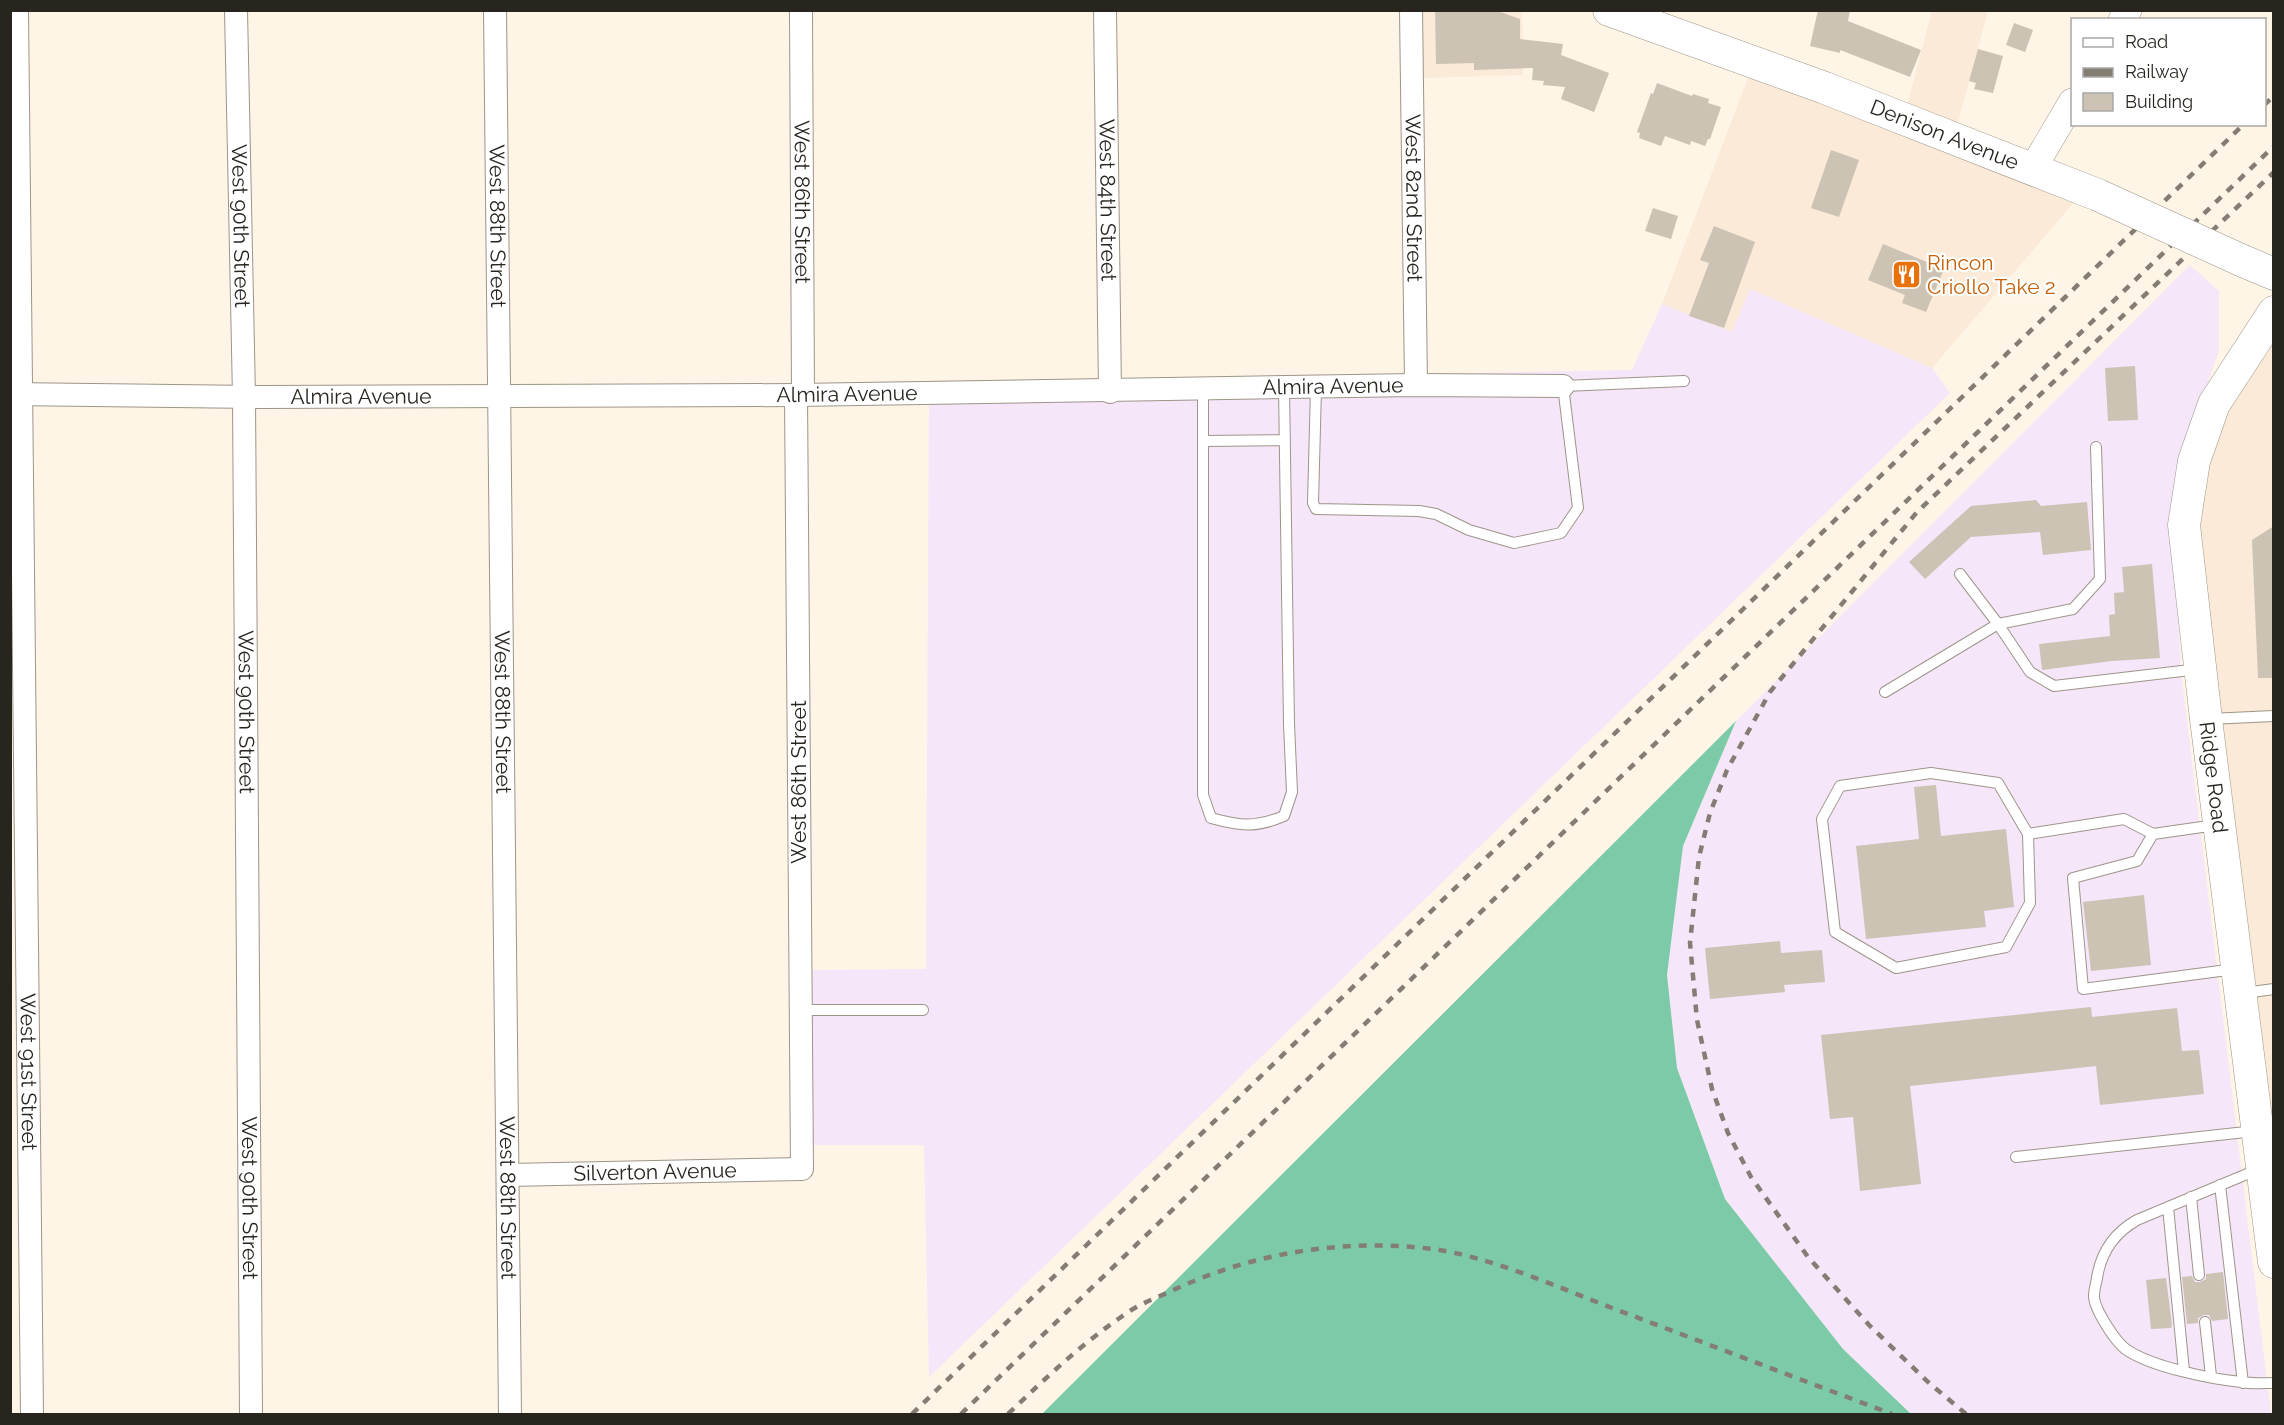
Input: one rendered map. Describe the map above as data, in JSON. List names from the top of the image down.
{
  "streets": {
    "main road": ["Denison Avenue", "Ridge Road"],
    "street": [
      "West 82nd Street",
      "West 84th Street",
      "West 86th Street",
      "West 90th Street",
      "West 88th Street",
      "Almira Avenue",
      "West 91st Street",
      "Silverton Avenue"
    ]
  },
  "crossings": [
    ["West 82nd Street", "Almira Avenue"],
    ["West 84th Street", "Almira Avenue"],
    ["West 86th Street", "Almira Avenue"],
    ["West 86th Street", "Silverton Avenue"],
    ["West 90th Street", "Almira Avenue"],
    ["West 88th Street", "Almira Avenue"],
    ["West 88th Street", "Silverton Avenue"],
    ["Almira Avenue", "West 91st Street"]
  ],
  "places": {
    "restaurant": ["Rincon Criollo Take 2"]
  },
  "legend": ["Road", "Railway", "Building"]
}
